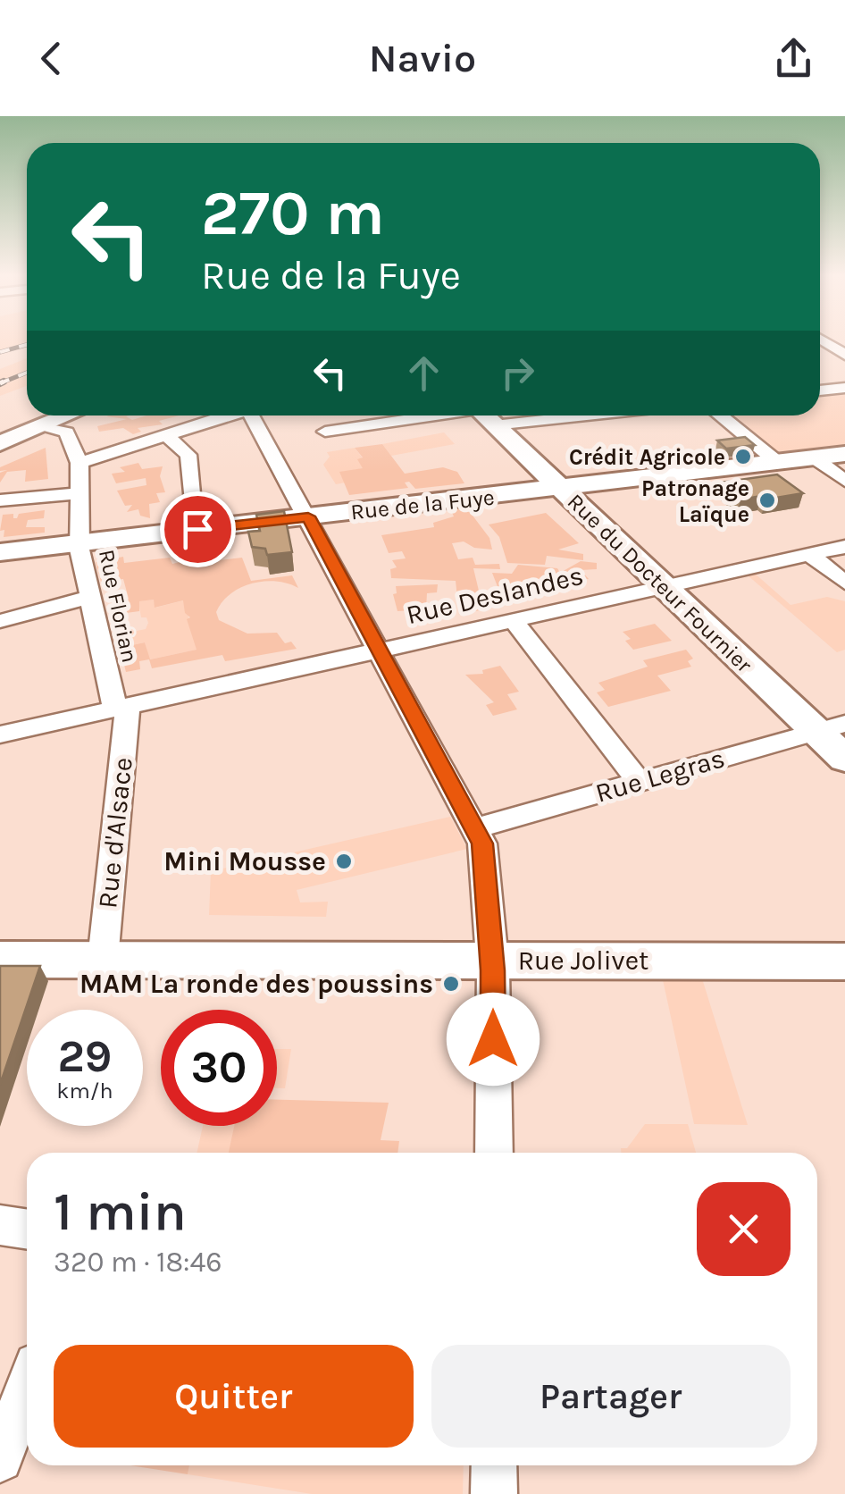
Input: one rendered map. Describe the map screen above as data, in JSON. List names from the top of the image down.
{
  "streets": {
    "street": [
      "Rue de la Fuye",
      "Rue du Docteur Fournier",
      "Rue Deslandes",
      "Rue Florian",
      "Rue Legras",
      "Rue d'Alsace",
      "Rue Jolivet"
    ]
  },
  "crossings": [
    ["Rue de la Fuye", "Rue du Docteur Fournier"],
    ["Rue de la Fuye", "Rue Florian"],
    ["Rue du Docteur Fournier", "Rue Deslandes"],
    ["Rue du Docteur Fournier", "Rue Legras"],
    ["Rue Deslandes", "Rue Florian"],
    ["Rue Deslandes", "Rue d'Alsace"],
    ["Rue Florian", "Rue d'Alsace"],
    ["Rue d'Alsace", "Rue Jolivet"]
  ],
  "places": [
    "Crédit Agricole",
    "Patronage Laïque",
    "Mini Mousse",
    "MAM La ronde des poussins"
  ],
  "page": {
    "header": "Navio",
    "turn": ["270 m", "Rue de la Fuye"],
    "speed": "29 km/h",
    "limit": "30",
    "heading": ["1 min", "320 m · 18:46"],
    "buttons": ["Quitter", "Partager"]
  }
}
